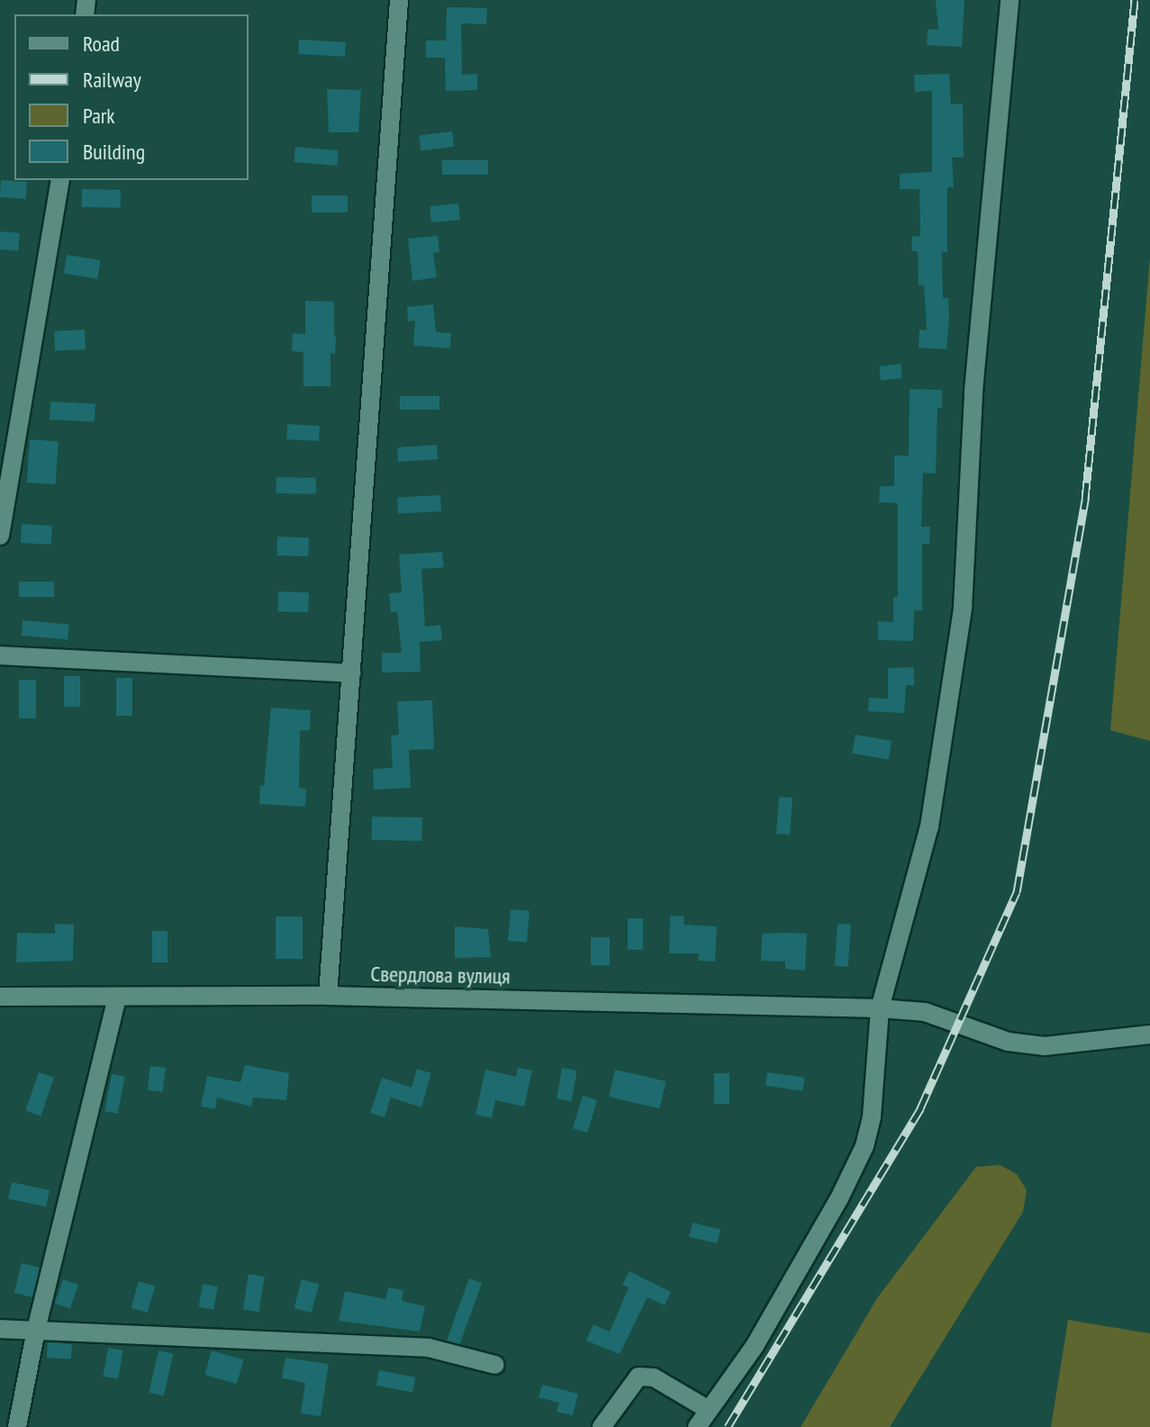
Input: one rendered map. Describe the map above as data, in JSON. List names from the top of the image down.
{
  "streets": {
    "street": ["Свердлова вулиця"]
  },
  "legend": [
    "Road",
    "Railway",
    "Park",
    "Building"
  ]
}
